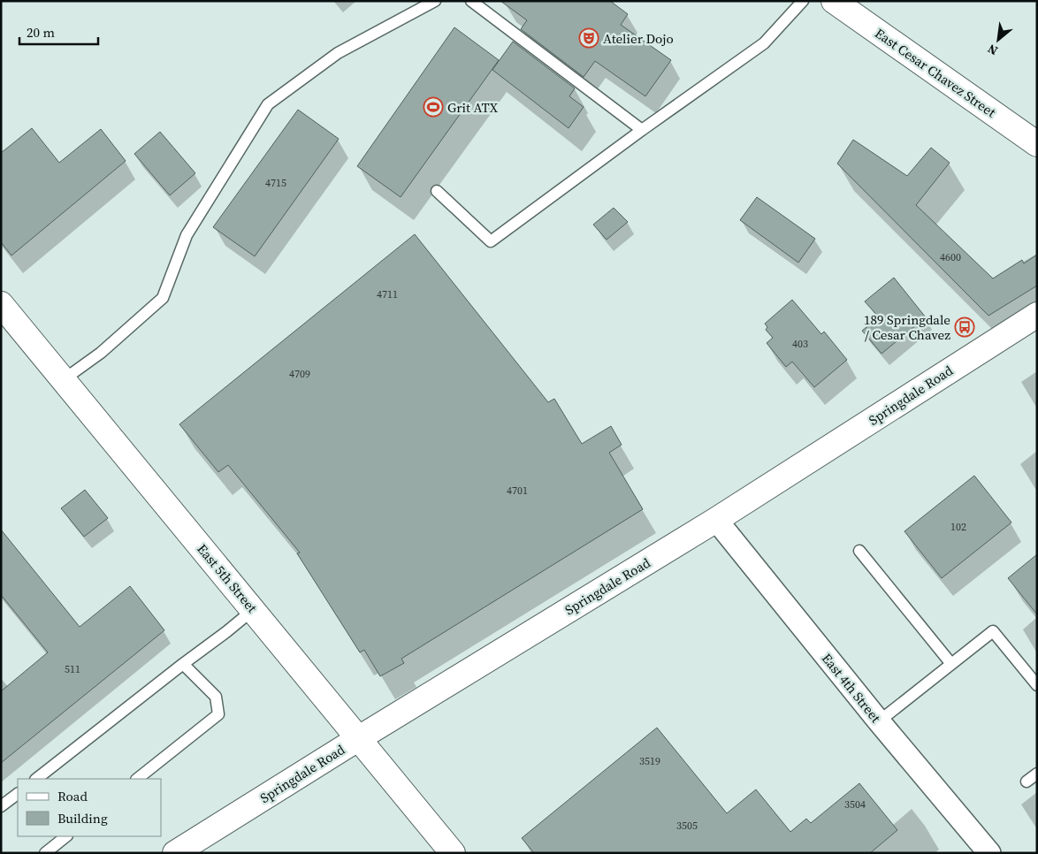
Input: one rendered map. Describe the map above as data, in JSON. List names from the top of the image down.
{
  "streets": {
    "main road": ["East Cesar Chavez Street", "Springdale Road", "East 5th Street"],
    "street": ["East 4th Street"]
  },
  "crossings": [
    ["Springdale Road", "East 5th Street"],
    ["Springdale Road", "East 4th Street"]
  ],
  "places": {
    "theatre": ["Atelier Dojo"],
    "sports": ["Grit ATX"],
    "bus stop": ["189 Springdale / Cesar Chavez"]
  },
  "house_numbers": [
    "4715",
    "4600",
    "4711",
    "403",
    "4709",
    "4701",
    "102",
    "511",
    "3519",
    "3504",
    "3505"
  ],
  "legend": ["Road", "Building"],
  "scale_bar": "20 m",
  "north": "bottom left"
}
